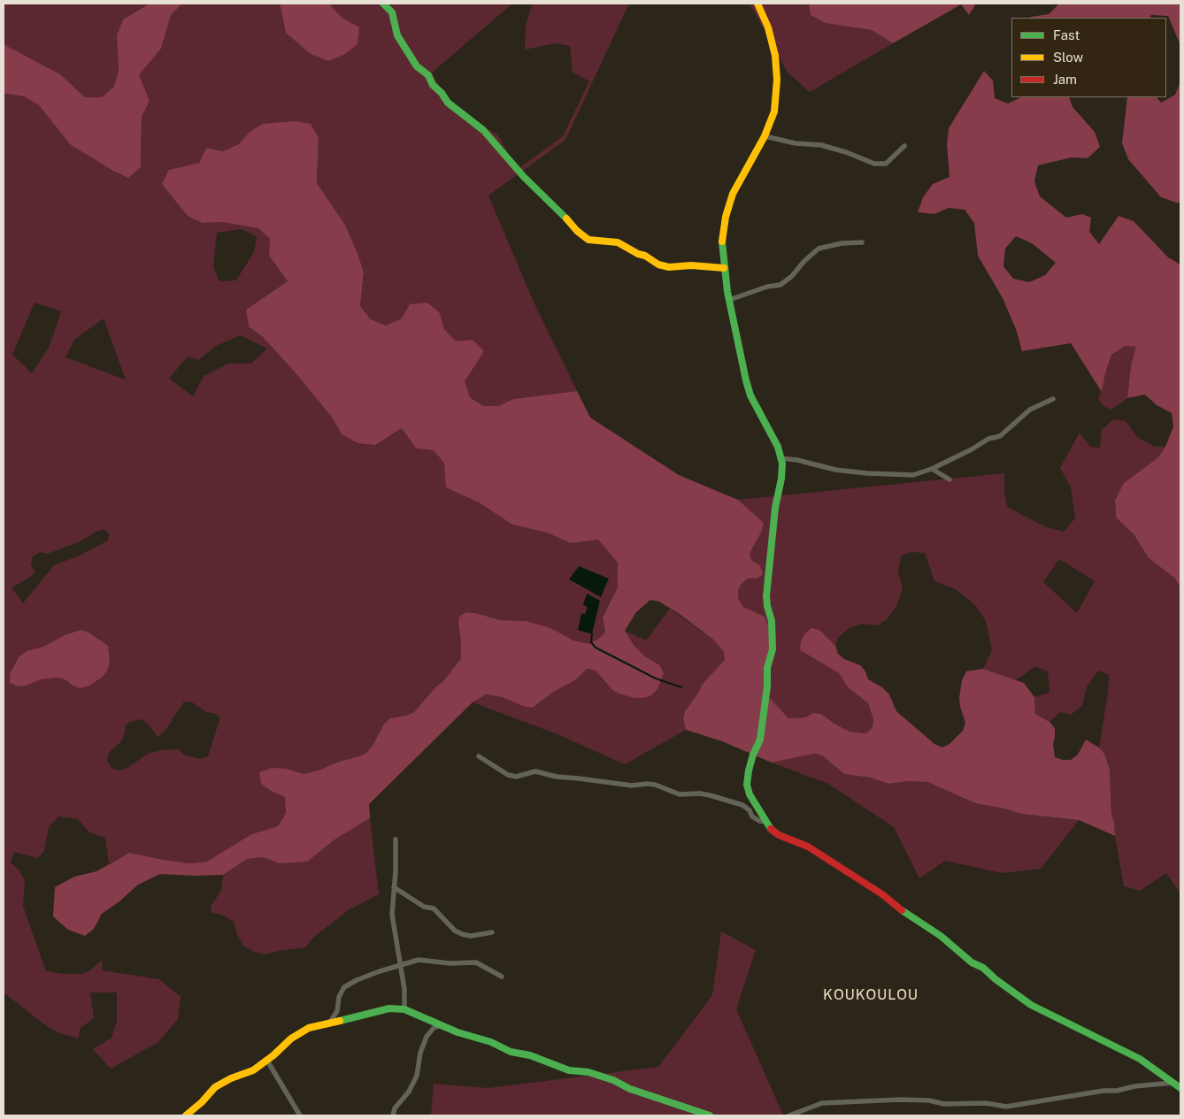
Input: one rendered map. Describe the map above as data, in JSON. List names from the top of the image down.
{
  "districts": ["KOUKOULOU"],
  "legend": ["Fast", "Slow", "Jam"]
}
